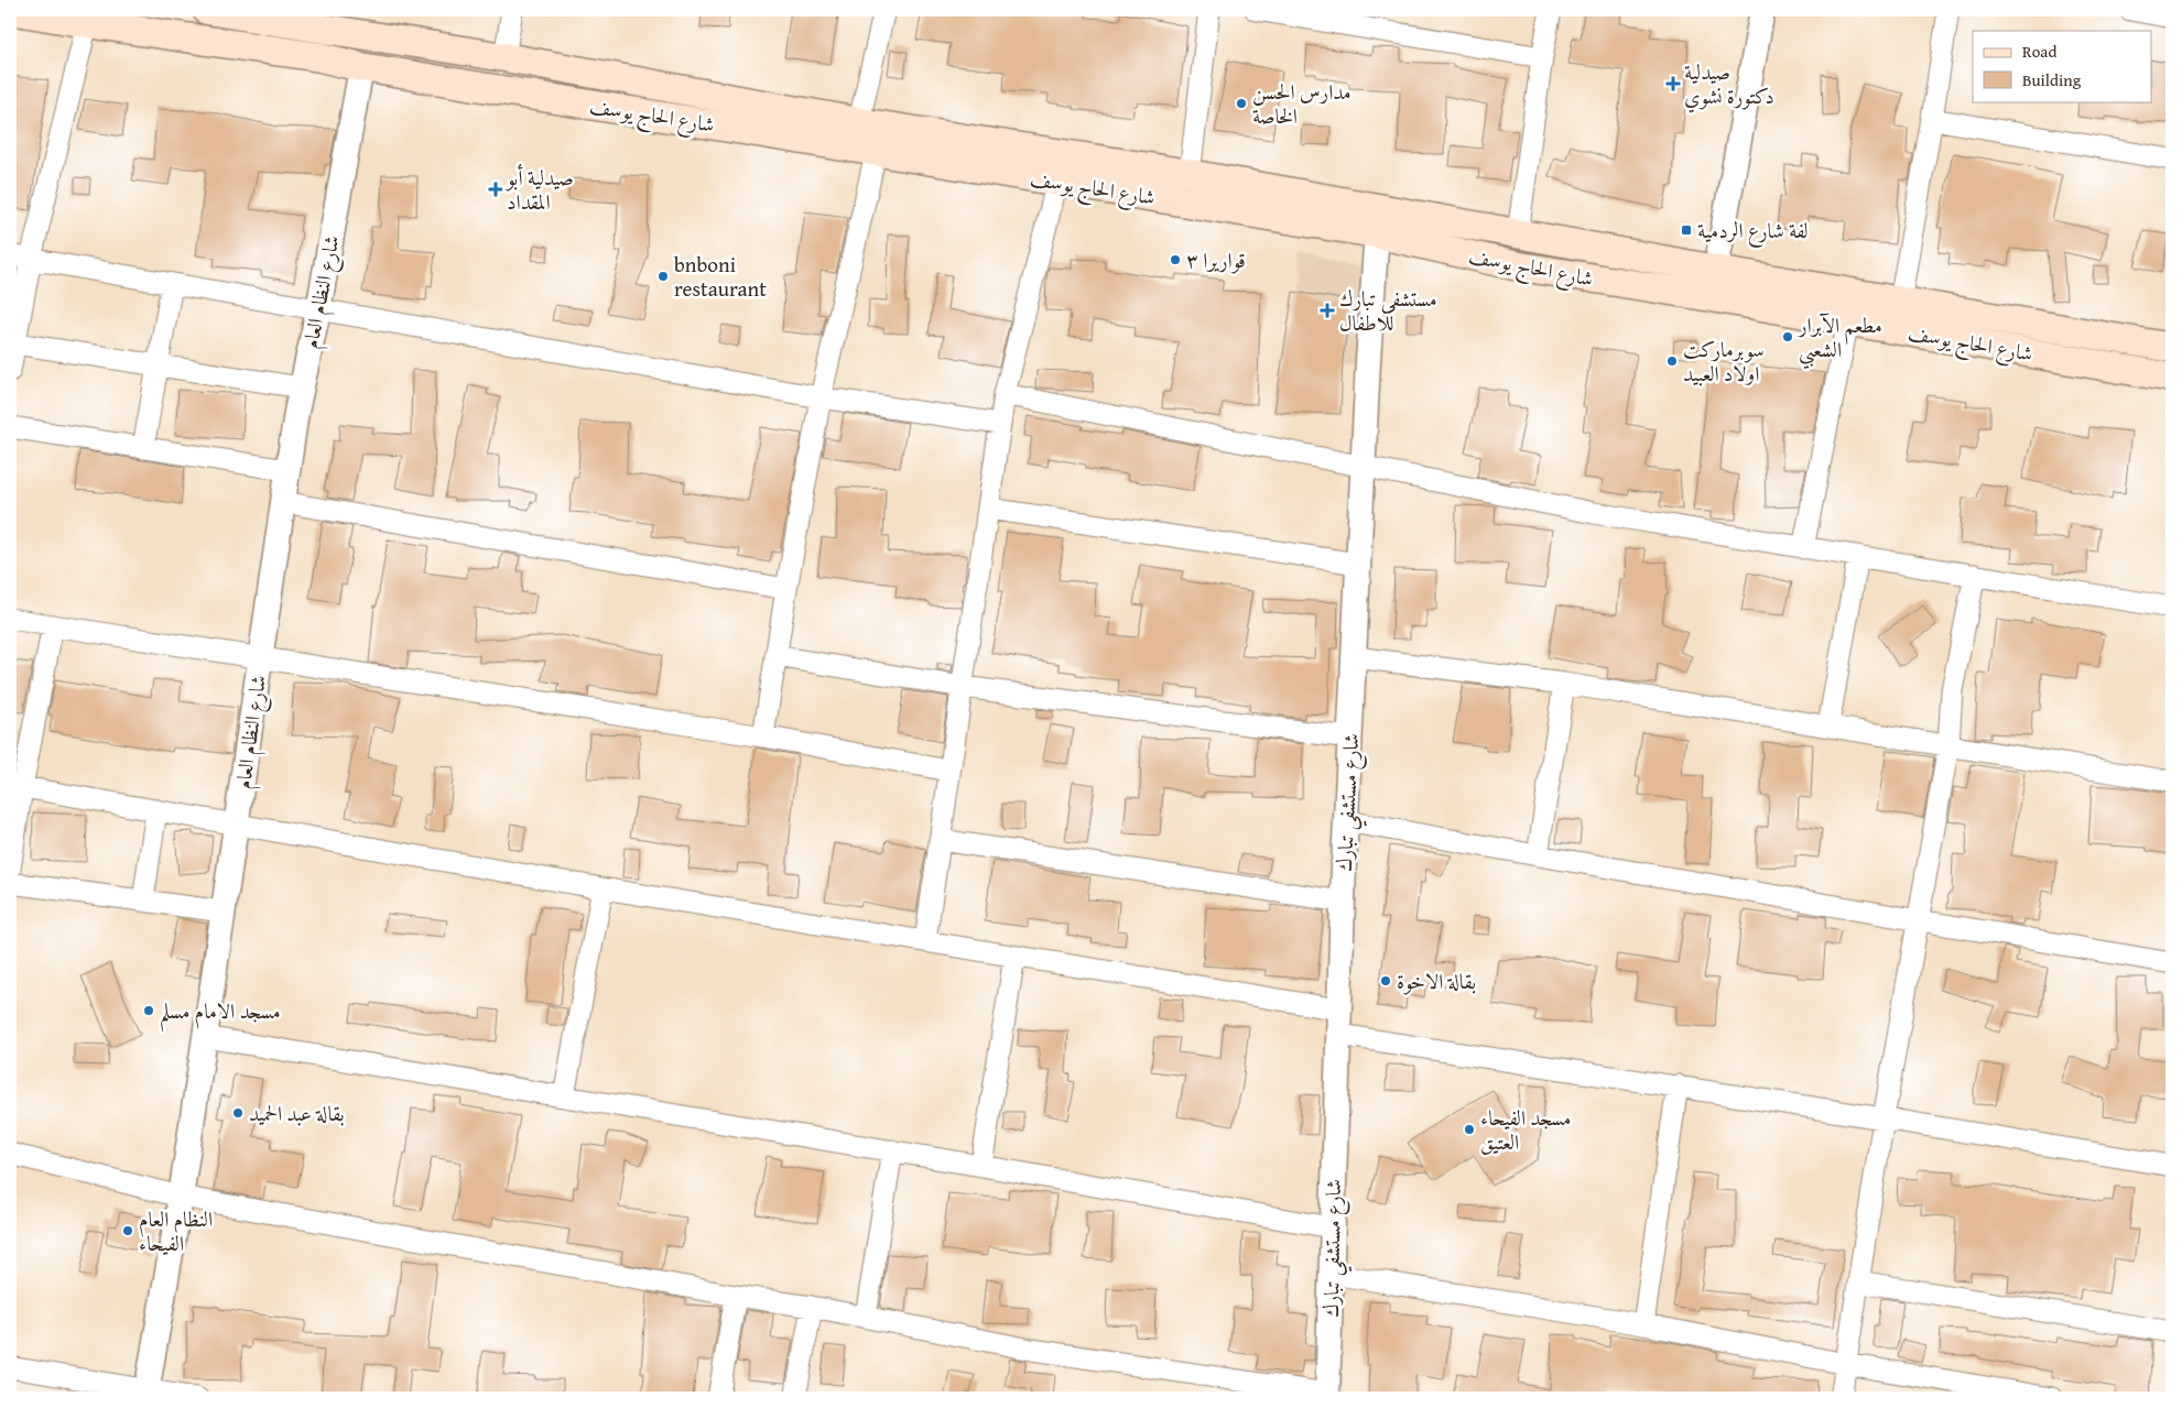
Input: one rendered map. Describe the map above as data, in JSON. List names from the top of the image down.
{
  "streets": {
    "main road": ["شارع الحاج يوسف"],
    "street": ["شارع النظام العام", "شارع مستشفي تبارك"]
  },
  "crossings": [
    ["شارع الحاج يوسف", "شارع النظام العام"],
    ["شارع الحاج يوسف", "شارع مستشفي تبارك"]
  ],
  "places": {
    "health": ["صيدلية دكتورة نشوي", "صيدلية أبو المقداد", "مستشفى تبارك للاطفال"],
    "other": [
      "مدارس الحسن الخاصة",
      "قواريرا ٣",
      "bnboni restaurant",
      "مطعم الآبرار الشعبي",
      "سوبرماركت اولاد العبيد",
      "بقالة الاخوة",
      "مسجد الامام مسلم",
      "بقالة عبد الحميد",
      "مسجد الفيحاء العتيق",
      "النظام العام الفيحاء"
    ],
    "transit": ["لفة شارع الردمية"]
  },
  "legend": ["Road", "Building"]
}
